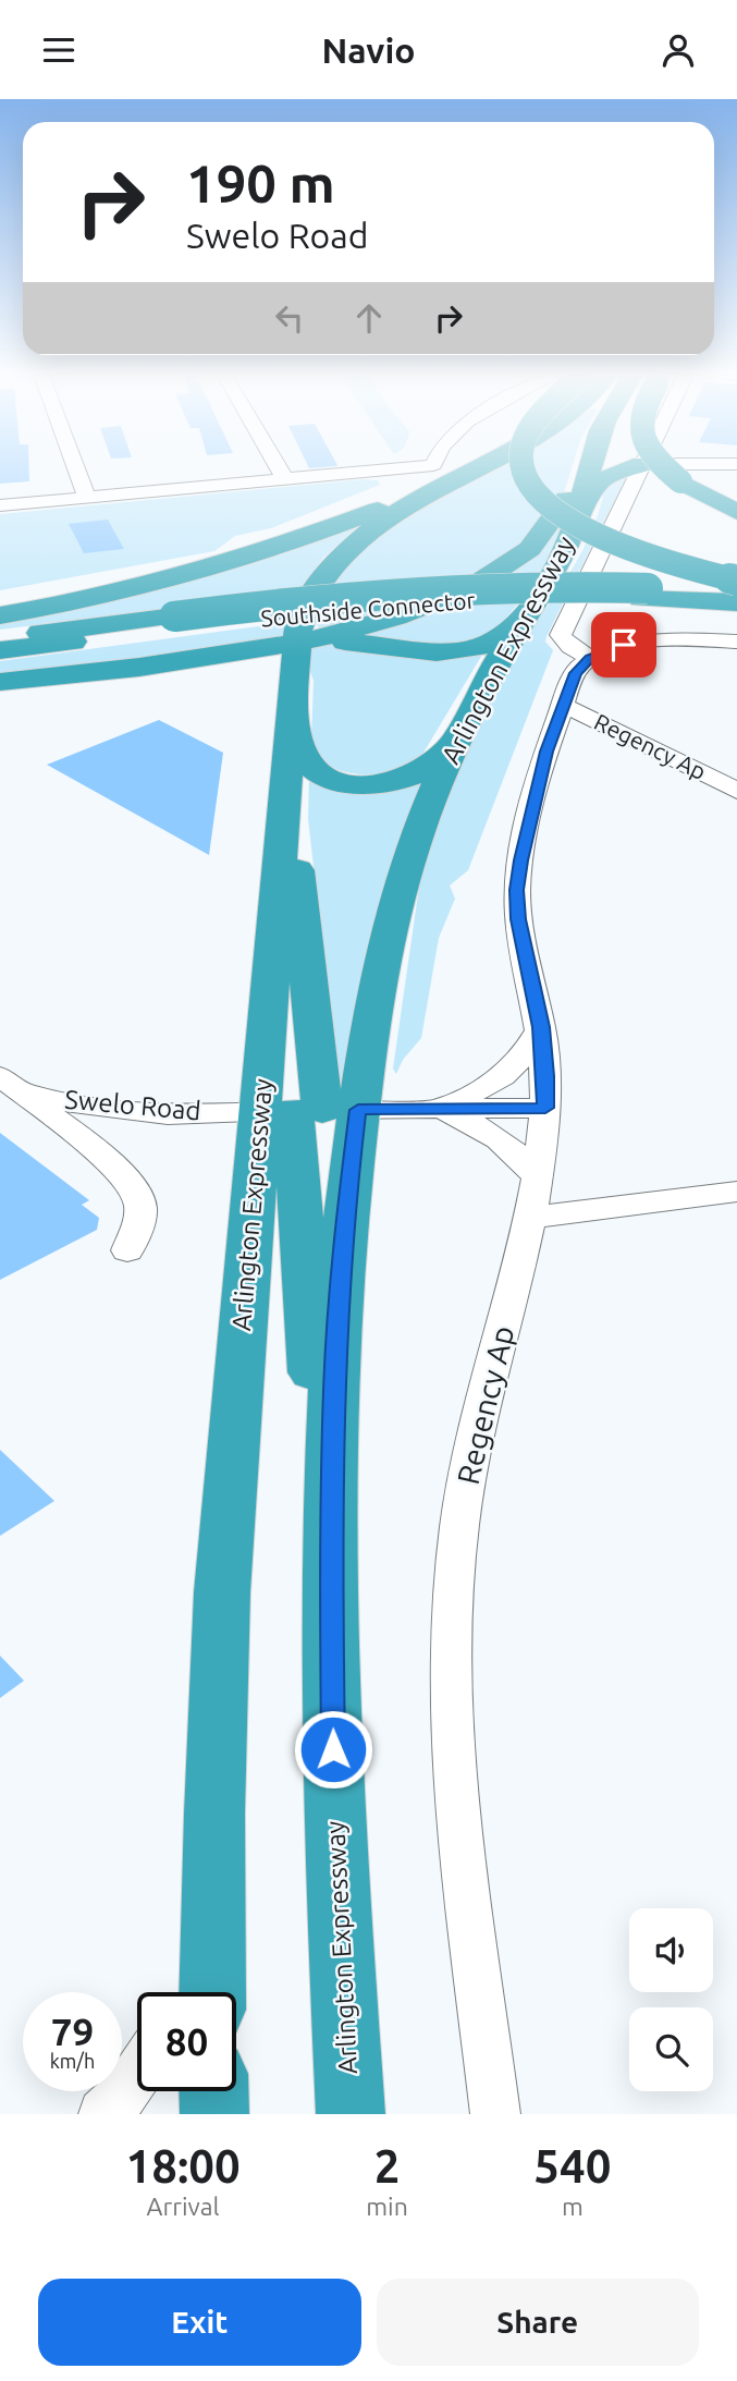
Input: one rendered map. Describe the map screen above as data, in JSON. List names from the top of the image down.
{
  "streets": {
    "highway": ["Southside Connector", "Arlington Expressway"],
    "street": ["Regency Ap", "Swelo Road"]
  },
  "crossings": [
    ["Arlington Expressway", "Swelo Road"],
    ["Regency Ap", "Swelo Road"]
  ],
  "page": {
    "header": "Navio",
    "turn": ["190 m", "Swelo Road"],
    "speed": "79 km/h",
    "limit": "80",
    "eta": [
      "18:00",
      "Arrival",
      "2",
      "min",
      "540",
      "m"
    ],
    "buttons": ["Exit", "Share"]
  }
}
